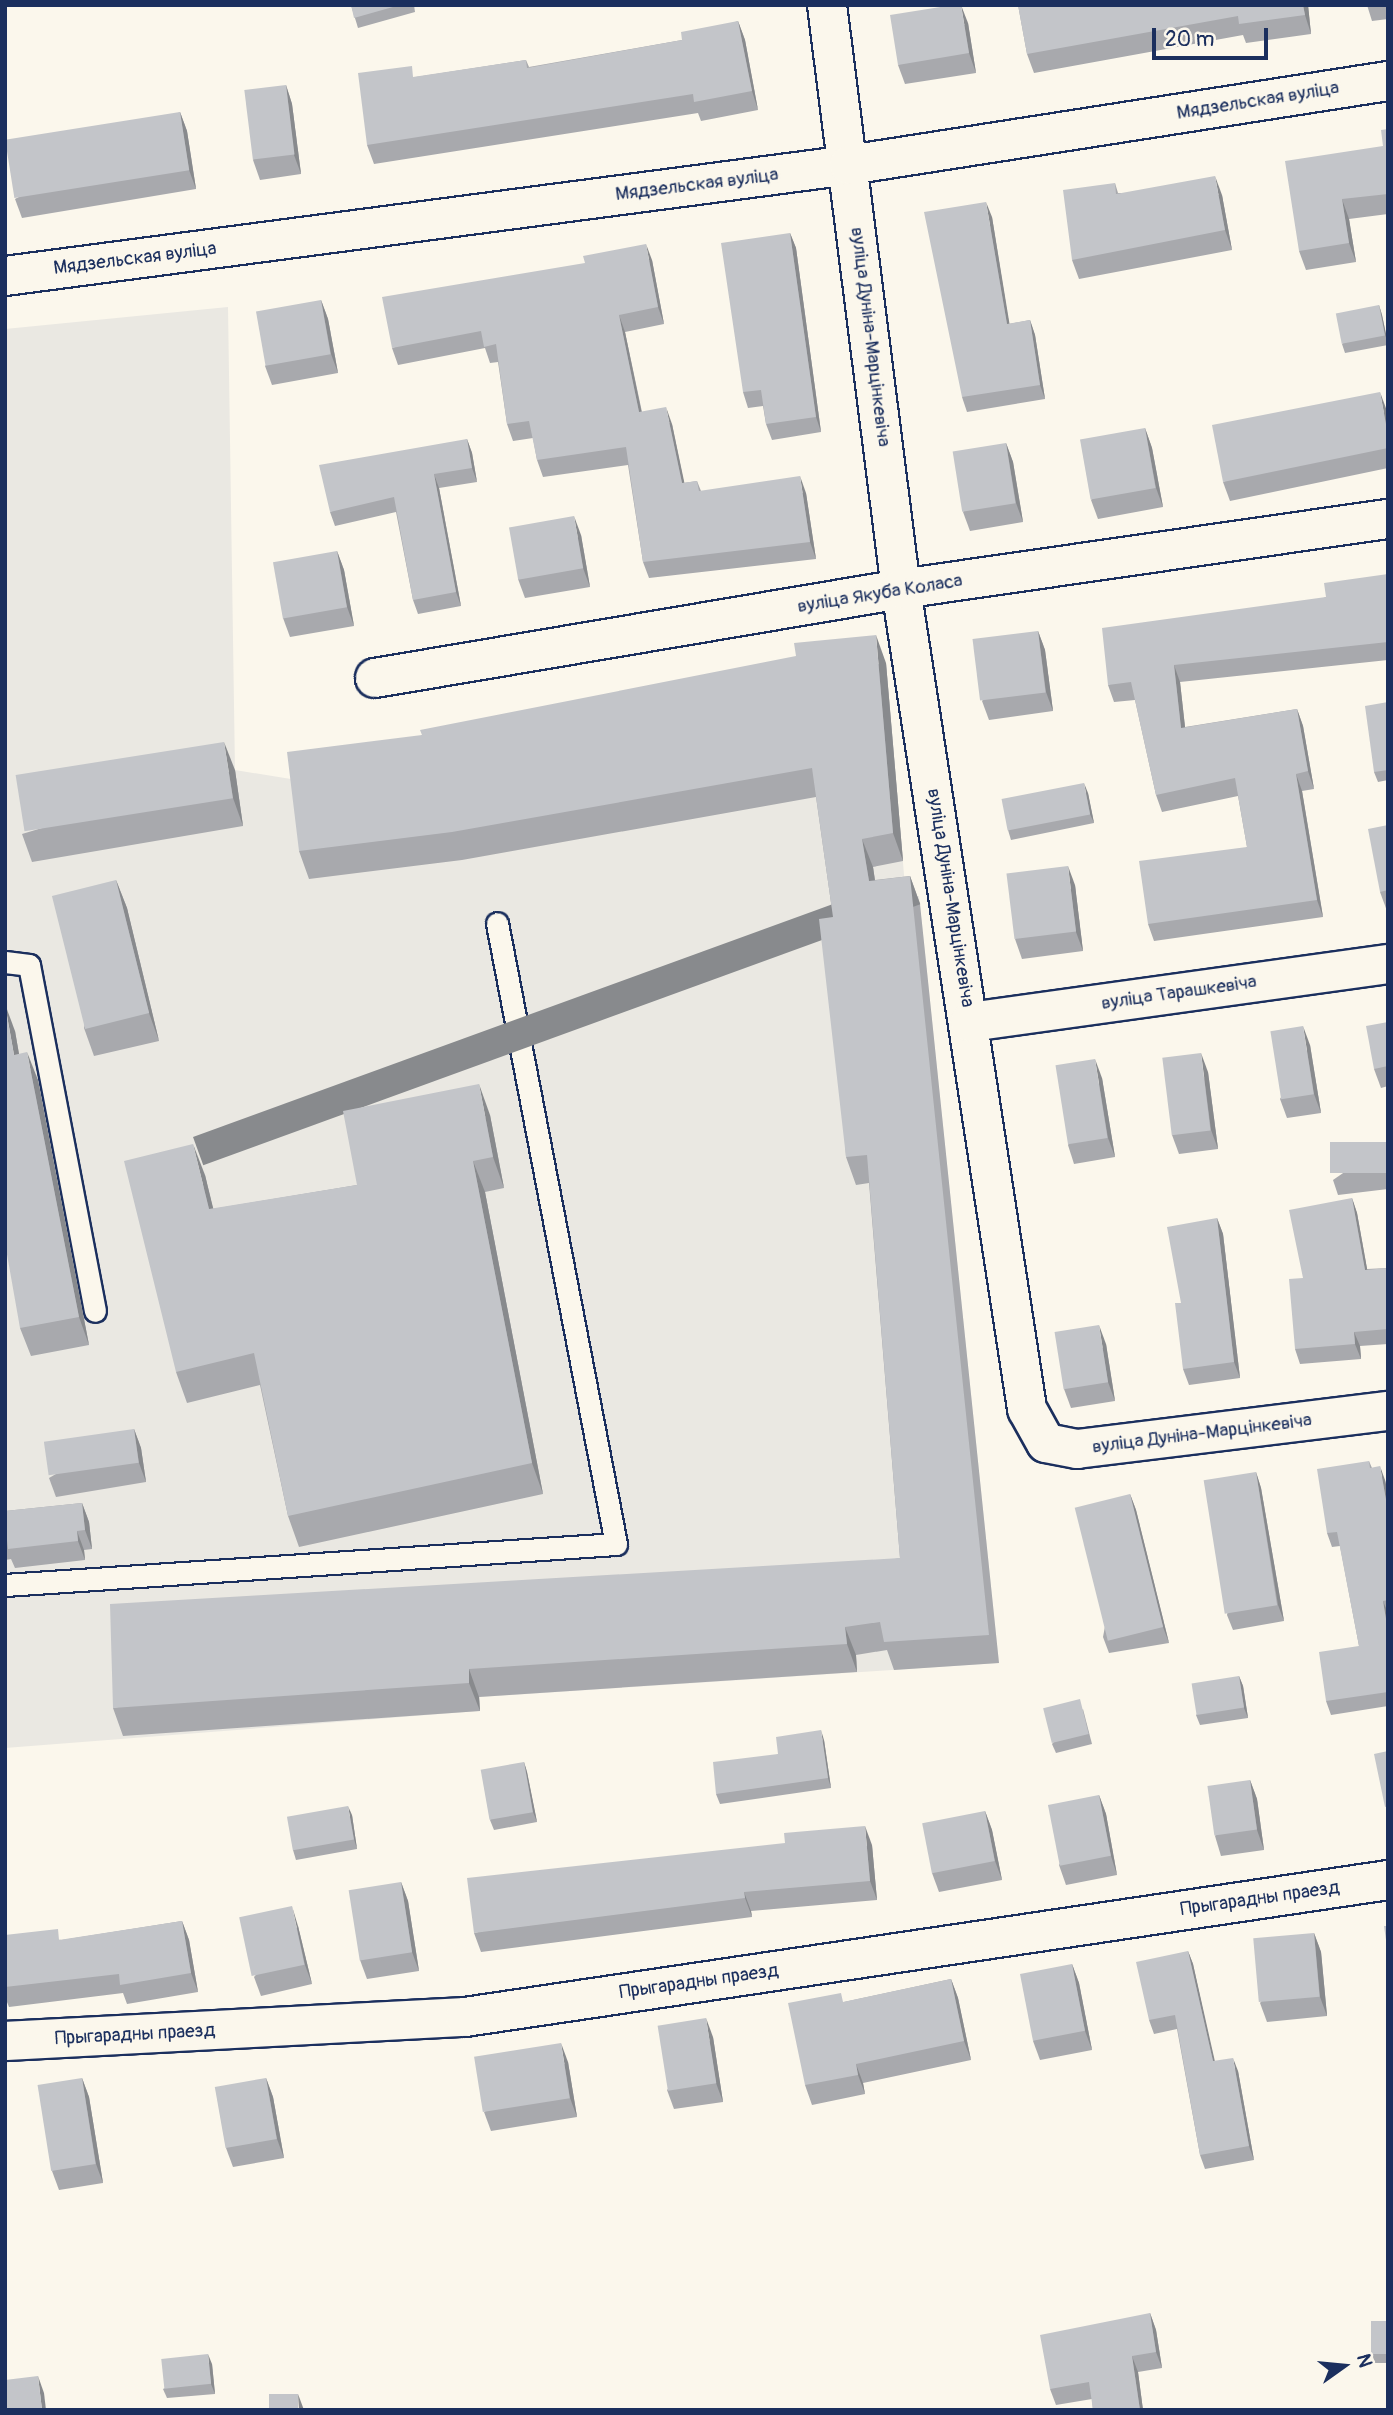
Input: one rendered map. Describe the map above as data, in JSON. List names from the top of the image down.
{
  "streets": {
    "street": [
      "Мядзельская вуліца",
      "вуліца Дуніна-Марцінкевіча",
      "вуліца Якуба Коласа",
      "вуліца Тарашкевіча",
      "Прыгарадны праезд"
    ]
  },
  "crossings": [
    ["Мядзельская вуліца", "вуліца Дуніна-Марцінкевіча"],
    ["вуліца Дуніна-Марцінкевіча", "вуліца Якуба Коласа"],
    ["вуліца Дуніна-Марцінкевіча", "вуліца Тарашкевіча"]
  ],
  "scale_bar": "20 m",
  "north": "right"
}
